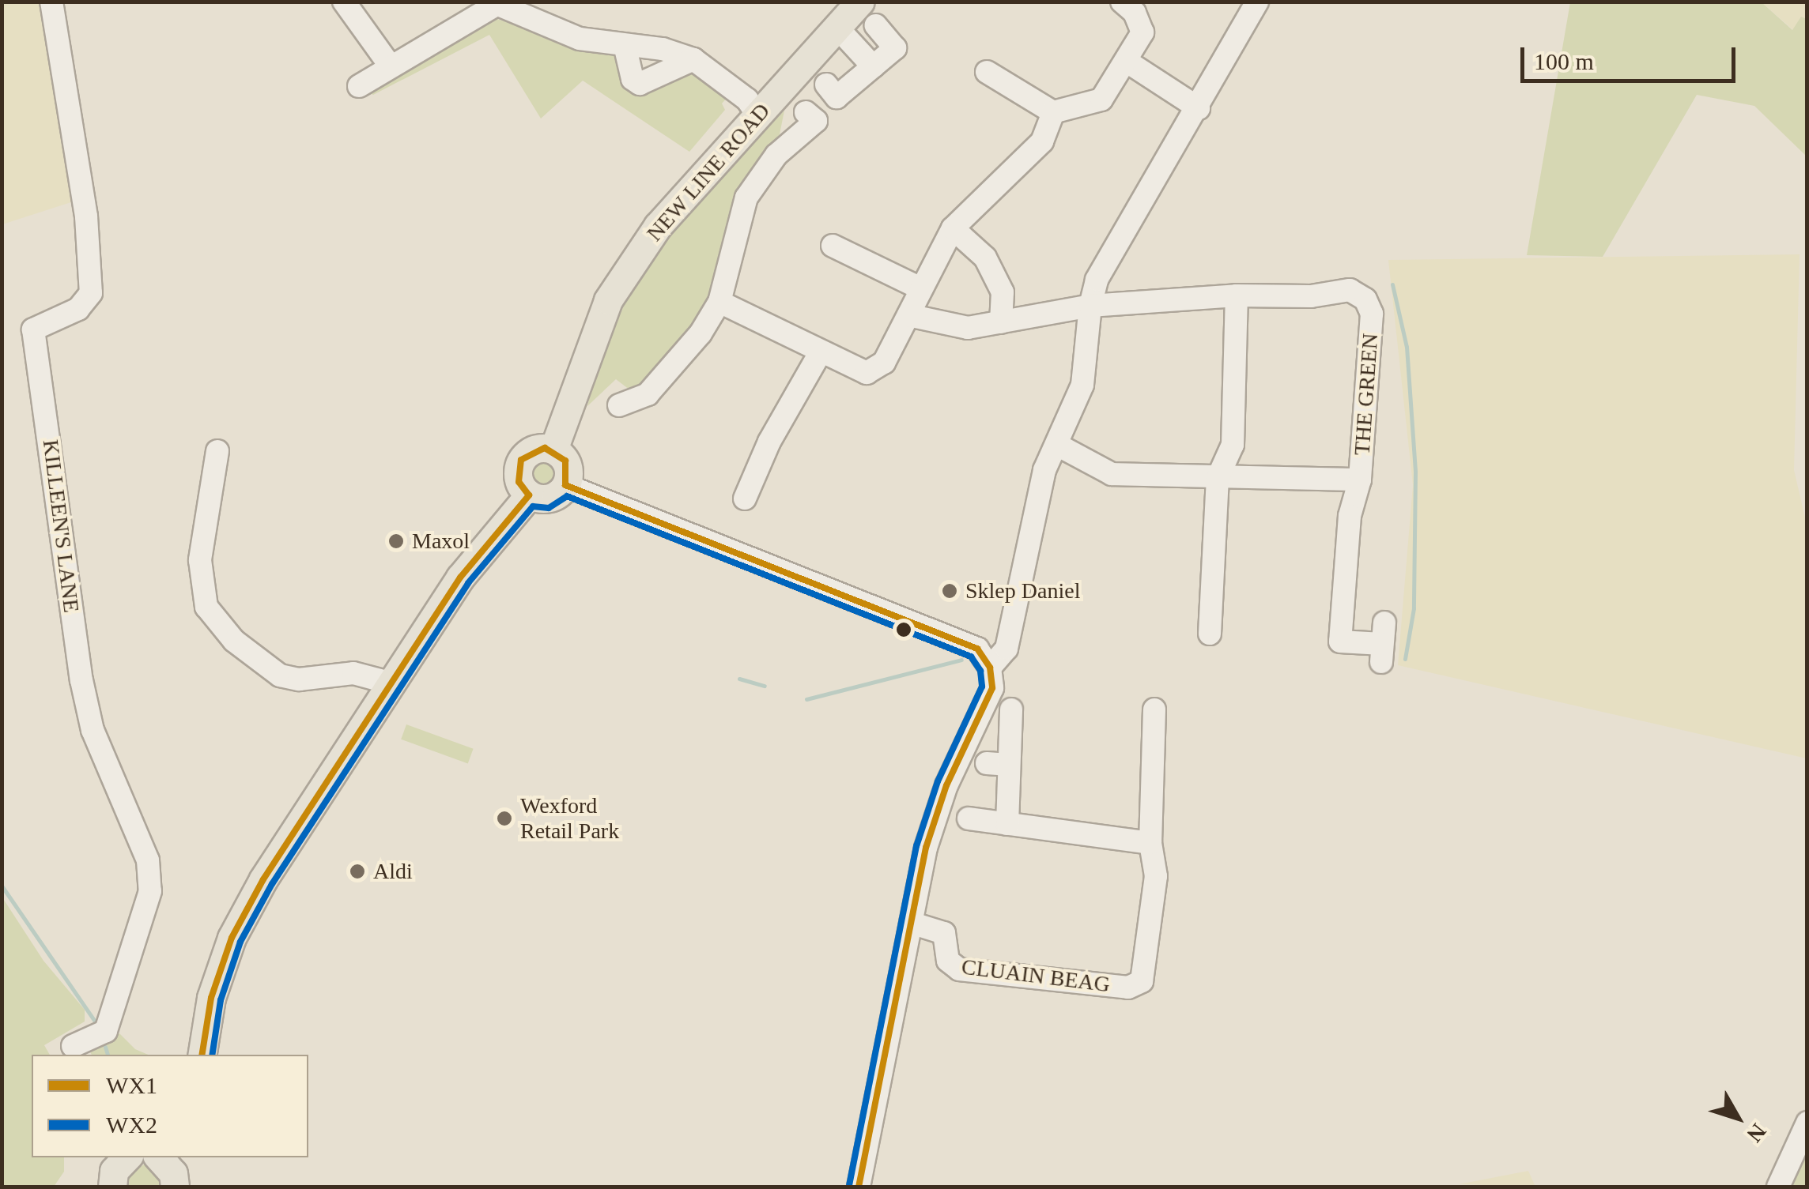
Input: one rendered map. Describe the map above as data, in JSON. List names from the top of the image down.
{
  "streets": {
    "main road": ["NEW LINE ROAD"],
    "street": ["THE GREEN", "KILLEEN'S LANE", "CLUAIN BEAG"]
  },
  "places": [
    "Maxol",
    "Sklep Daniel",
    "Wexford Retail Park",
    "Aldi"
  ],
  "lines": ["transit line WX1", "transit line WX2"],
  "legend": ["WX1", "WX2"],
  "scale_bar": "100 m",
  "north": "bottom right"
}
